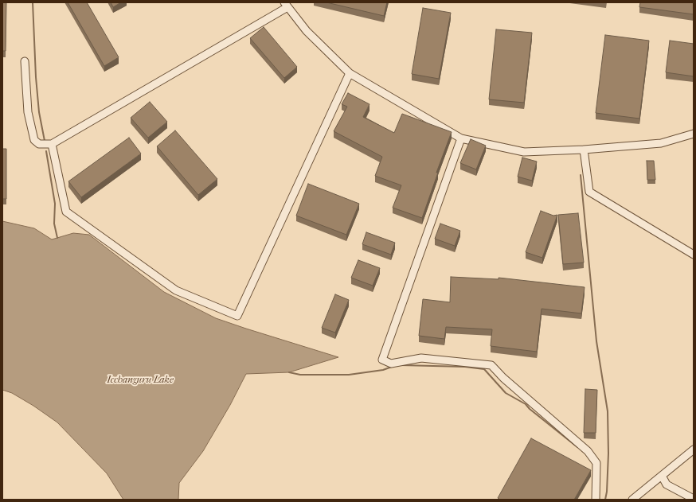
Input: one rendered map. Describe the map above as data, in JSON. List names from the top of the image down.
{
  "water": ["Icchanguru Lake"]
}
